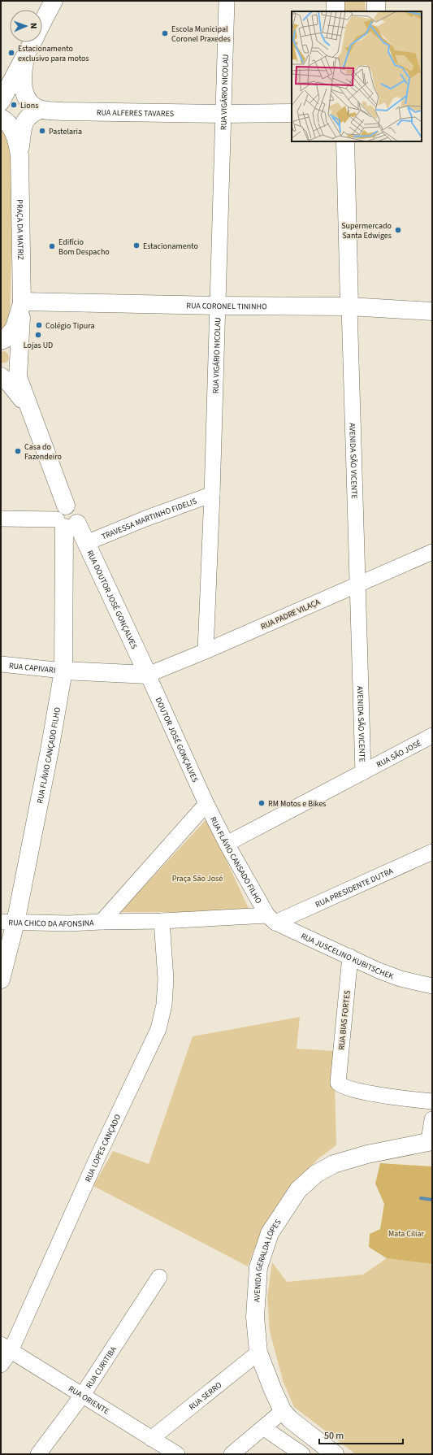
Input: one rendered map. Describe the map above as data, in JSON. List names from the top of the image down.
{
  "streets": {
    "main road": [
      "RUA ALFERES TAVARES",
      "PRAÇA DA MATRIZ",
      "RUA CORONEL TININHO",
      "AVENIDA SÃO VICENTE",
      "RUA DOUTOR JOSÉ GONÇALVES",
      "RUA FLÁVIO CANÇADO FILHO",
      "AVENIDA GERALDA LOPES"
    ],
    "street": [
      "RUA VIGÁRIO NICOLAU",
      "TRAVESSA MARTINHO FIDELIS",
      "RUA PADRE VILAÇA",
      "RUA CAPIVARI",
      "DOUTOR JOSÉ GONÇALVES",
      "RUA SÃO JOSÉ",
      "RUA FLÁVIO CANSADO FILHO",
      "RUA PRESIDENTE DUTRA",
      "RUA CHICO DA AFONSINA",
      "RUA JUSCELINO KUBITSCHEK",
      "RUA BIAS FORTES",
      "RUA LOPES CANÇADO",
      "RUA CURITIBA",
      "RUA SERRO",
      "RUA ORIENTE"
    ]
  },
  "crossings": [
    ["RUA VIGÁRIO NICOLAU", "RUA ALFERES TAVARES"],
    ["RUA VIGÁRIO NICOLAU", "RUA CORONEL TININHO"],
    ["RUA VIGÁRIO NICOLAU", "TRAVESSA MARTINHO FIDELIS"],
    ["RUA VIGÁRIO NICOLAU", "RUA PADRE VILAÇA"],
    ["PRAÇA DA MATRIZ", "RUA CORONEL TININHO"],
    ["RUA CORONEL TININHO", "AVENIDA SÃO VICENTE"],
    ["AVENIDA SÃO VICENTE", "RUA PADRE VILAÇA"],
    ["AVENIDA SÃO VICENTE", "RUA SÃO JOSÉ"],
    ["TRAVESSA MARTINHO FIDELIS", "RUA DOUTOR JOSÉ GONÇALVES"],
    ["RUA DOUTOR JOSÉ GONÇALVES", "RUA PADRE VILAÇA"],
    ["RUA DOUTOR JOSÉ GONÇALVES", "DOUTOR JOSÉ GONÇALVES"],
    ["RUA DOUTOR JOSÉ GONÇALVES", "RUA FLÁVIO CANÇADO FILHO"],
    ["RUA PADRE VILAÇA", "DOUTOR JOSÉ GONÇALVES"],
    ["RUA CAPIVARI", "RUA FLÁVIO CANÇADO FILHO"],
    ["DOUTOR JOSÉ GONÇALVES", "RUA FLÁVIO CANSADO FILHO"],
    ["RUA SÃO JOSÉ", "RUA FLÁVIO CANSADO FILHO"],
    ["RUA FLÁVIO CANÇADO FILHO", "RUA CHICO DA AFONSINA"],
    ["RUA FLÁVIO CANSADO FILHO", "RUA PRESIDENTE DUTRA"],
    ["RUA FLÁVIO CANSADO FILHO", "RUA JUSCELINO KUBITSCHEK"],
    ["RUA PRESIDENTE DUTRA", "RUA JUSCELINO KUBITSCHEK"],
    ["RUA JUSCELINO KUBITSCHEK", "RUA BIAS FORTES"],
    ["RUA LOPES CANÇADO", "RUA ORIENTE"],
    ["AVENIDA GERALDA LOPES", "RUA SERRO"],
    ["RUA CURITIBA", "RUA ORIENTE"],
    ["RUA SERRO", "RUA ORIENTE"]
  ],
  "parks": ["Praça São José", "Mata Ciliar"],
  "places": [
    "Escola Municipal Coronel Praxedes",
    "Estacionamento exclusivo para motos",
    "Lions",
    "Pastelaria",
    "Supermercado Santa Edwiges",
    "Estacionamento",
    "Edifício Bom Despacho",
    "Colégio Tipura",
    "Lojas UD",
    "Casa do Fazendeiro",
    "RM Motos e Bikes"
  ],
  "scale_bar": "50 m",
  "north": "right"
}
